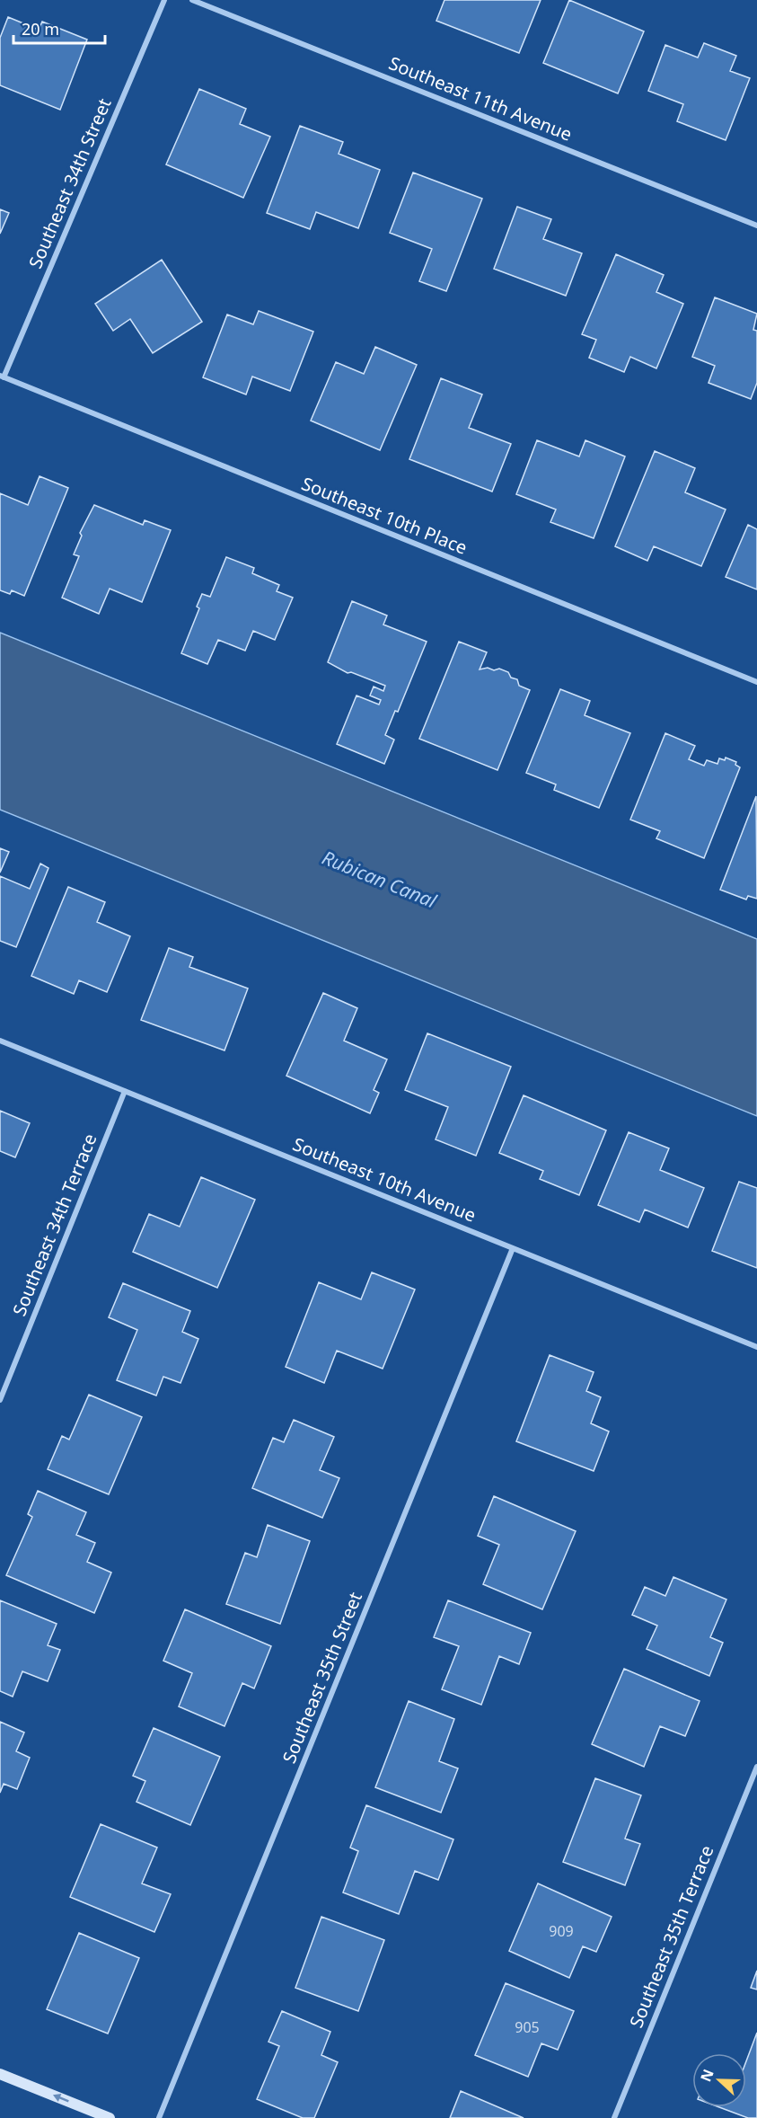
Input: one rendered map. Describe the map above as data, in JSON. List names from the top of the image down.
{
  "streets": {
    "street": [
      "Southeast 11th Avenue",
      "Southeast 34th Street",
      "Southeast 10th Place",
      "Southeast 10th Avenue",
      "Southeast 34th Terrace",
      "Southeast 35th Street",
      "Southeast 35th Terrace"
    ]
  },
  "crossings": [
    ["Southeast 34th Street", "Southeast 10th Place"],
    ["Southeast 10th Avenue", "Southeast 34th Terrace"],
    ["Southeast 10th Avenue", "Southeast 35th Street"]
  ],
  "water": ["Rubican Canal"],
  "house_numbers": ["909", "905"],
  "scale_bar": "20 m",
  "north": "left"
}
